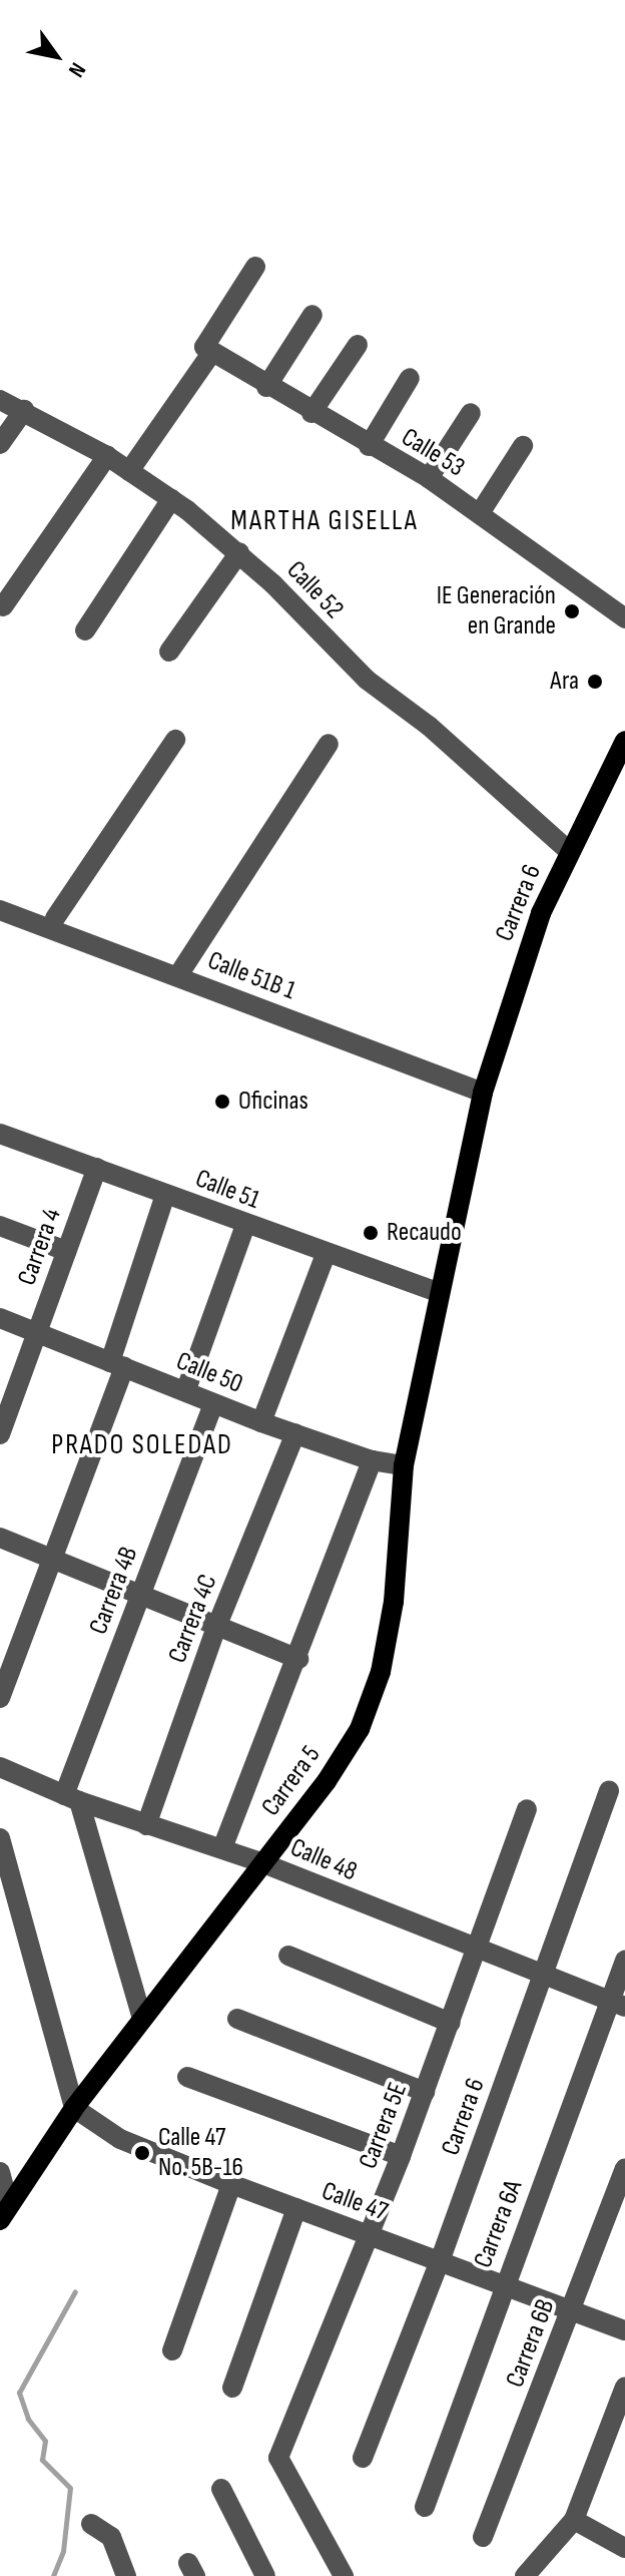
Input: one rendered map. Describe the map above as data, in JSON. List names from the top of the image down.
{
  "streets": {
    "main road": ["Carrera 6", "Carrera 5"],
    "street": [
      "Calle 53",
      "Calle 52",
      "Calle 51B 1",
      "Calle 51",
      "Carrera 4",
      "Calle 50",
      "Carrera 4B",
      "Carrera 4C",
      "Calle 48",
      "Carrera 5E",
      "Calle 47",
      "Carrera 6A",
      "Carrera 6B"
    ]
  },
  "crossings": [
    ["Calle 52", "Carrera 6"],
    ["Carrera 6", "Calle 51B 1"],
    ["Carrera 6", "Calle 51"],
    ["Carrera 6", "Carrera 5"],
    ["Carrera 6", "Calle 48"],
    ["Carrera 6", "Calle 47"],
    ["Calle 51", "Carrera 4"],
    ["Calle 51", "Carrera 5"],
    ["Carrera 4", "Calle 50"],
    ["Calle 50", "Carrera 4B"],
    ["Calle 50", "Carrera 4C"],
    ["Calle 50", "Carrera 5"],
    ["Carrera 4B", "Calle 48"],
    ["Carrera 4C", "Calle 48"],
    ["Carrera 5", "Calle 48"],
    ["Carrera 5", "Calle 47"],
    ["Calle 48", "Carrera 5E"],
    ["Calle 48", "Carrera 6A"],
    ["Carrera 5E", "Calle 47"],
    ["Calle 47", "Carrera 6A"],
    ["Calle 47", "Carrera 6B"]
  ],
  "districts": ["MARTHA GISELLA", "PRADO SOLEDAD"],
  "places": [
    "IE Generación en Grande",
    "Ara",
    "Oficinas",
    "Recaudo",
    "Calle 47 No. 5B-16"
  ],
  "north": "bottom right"
}
